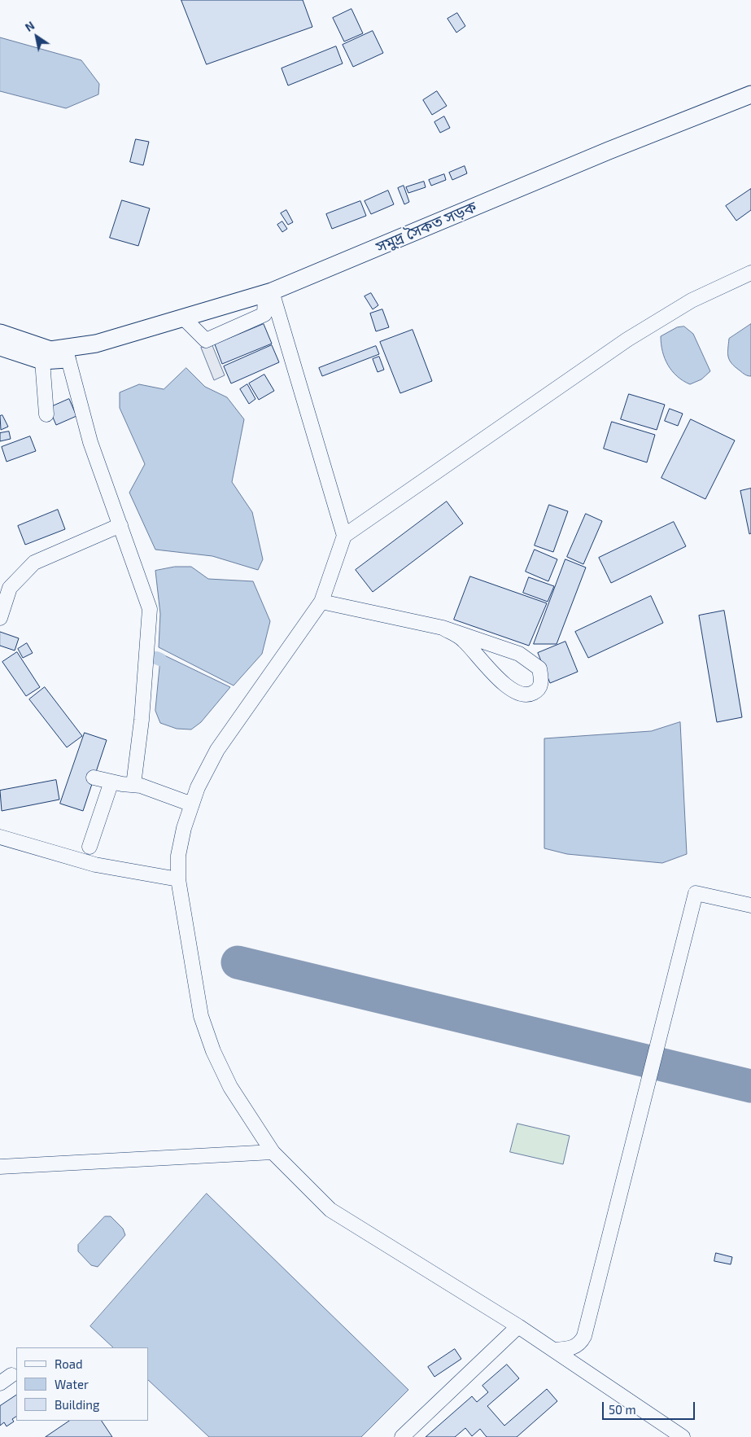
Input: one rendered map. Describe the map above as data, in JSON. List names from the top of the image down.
{
  "streets": {
    "main road": ["সমুদ্র সৈকত সড়ক"]
  },
  "legend": ["Road", "Water", "Building"],
  "scale_bar": "50 m",
  "north": "top left"
}
